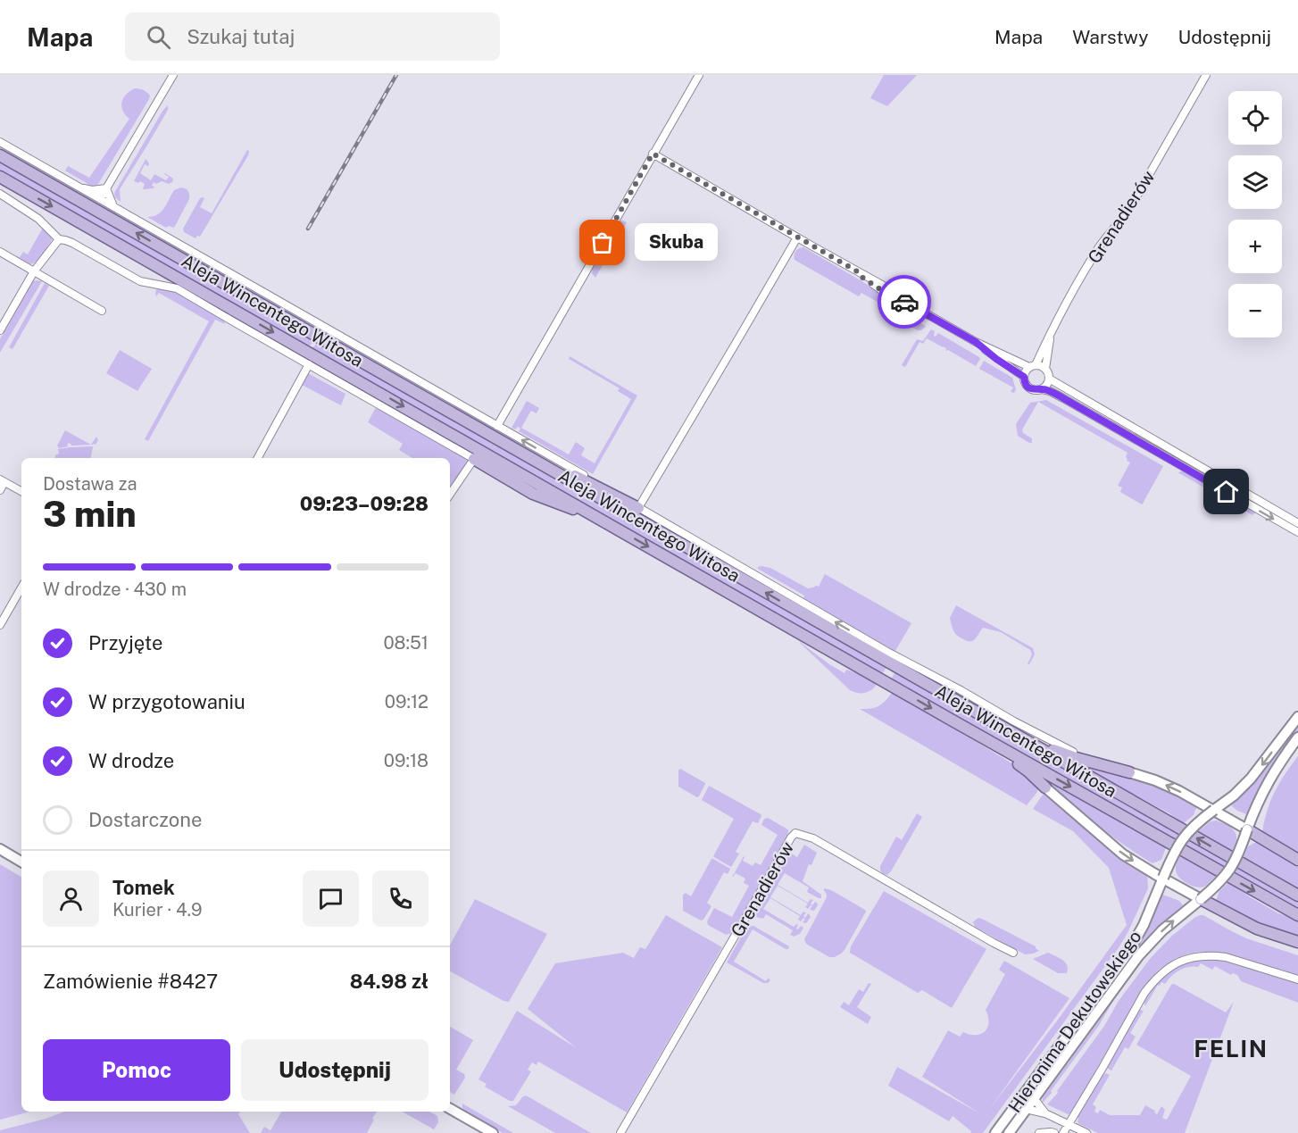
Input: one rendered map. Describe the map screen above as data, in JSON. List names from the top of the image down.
{
  "streets": {
    "main road": ["Aleja Wincentego Witosa"],
    "street": ["Grenadierów", "Hieronima Dekutowskiego"]
  },
  "crossings": [
    ["Aleja Wincentego Witosa", "Hieronima Dekutowskiego"]
  ],
  "districts": ["FELIN"],
  "places": ["Skuba"],
  "page": {
    "header": "Mapa",
    "search": "Szukaj tutaj",
    "nav": ["Mapa", "Warstwy", "Udostępnij"],
    "map_buttons": ["+", "−"],
    "bubble": "Skuba",
    "heading": ["3 min", "Dostawa za", "09:23–09:28"],
    "panel": [
      "Tomek",
      "Kurier · 4.9",
      "Zamówienie #8427",
      "84.98 zł"
    ],
    "bar": "W drodze · 430 m",
    "list": [
      ["Przyjęte", "08:51"],
      ["W przygotowaniu", "09:12"],
      ["W drodze", "09:18"],
      "Dostarczone"
    ],
    "buttons": ["Pomoc", "Udostępnij"]
  }
}
